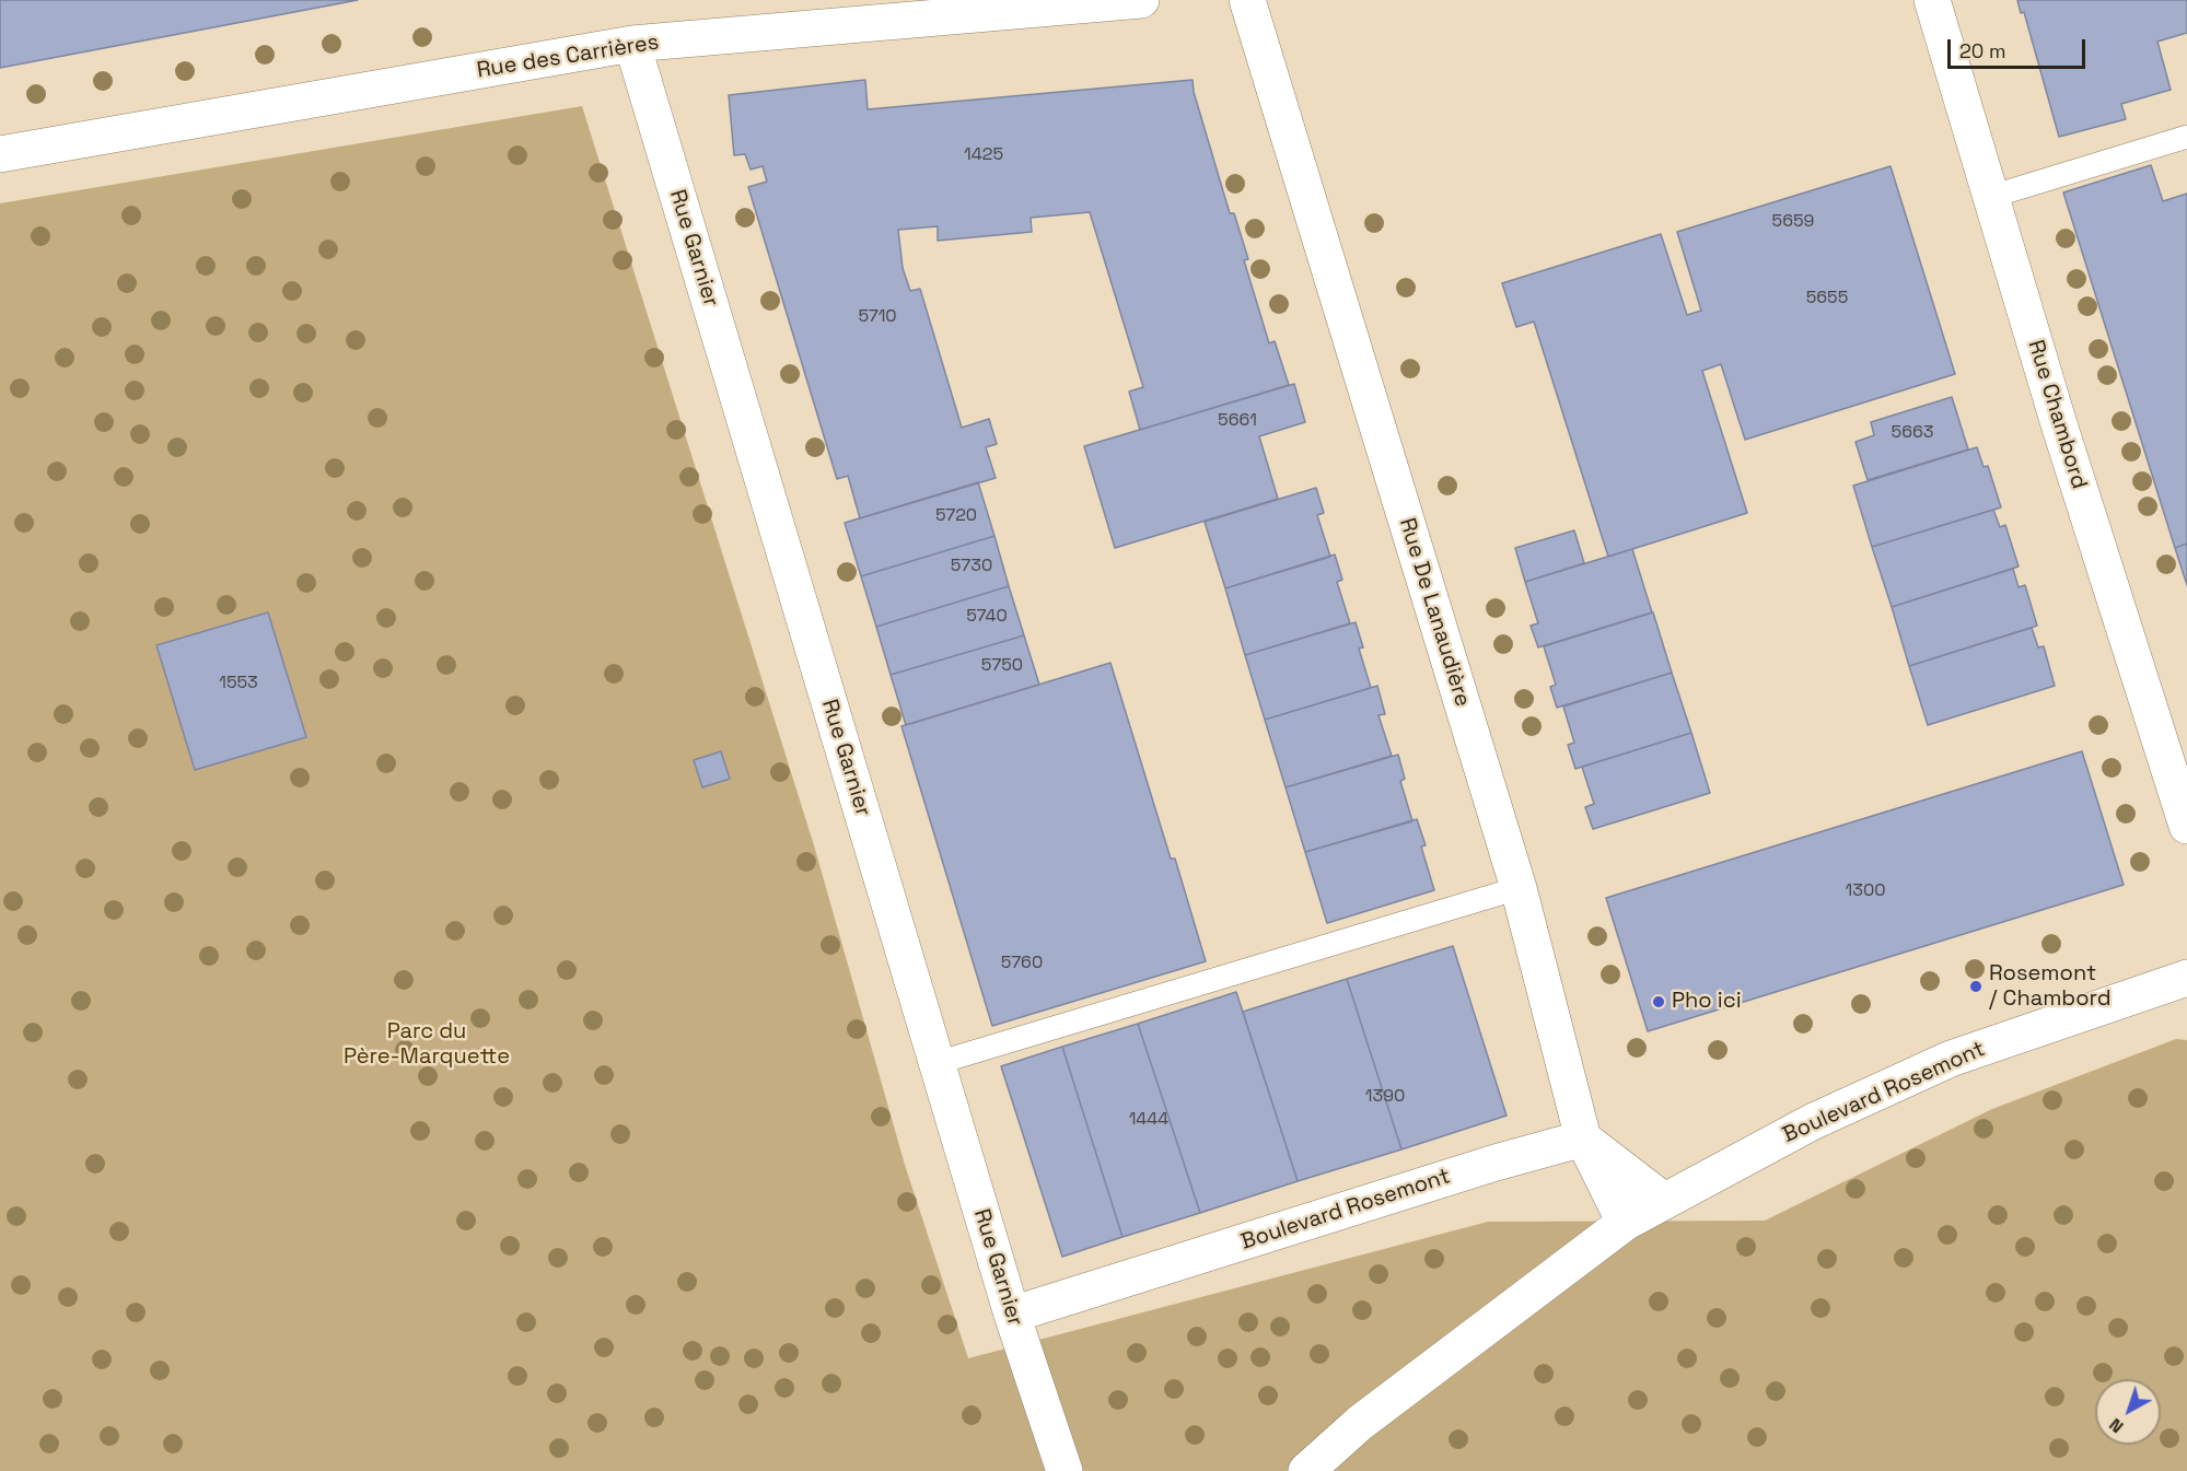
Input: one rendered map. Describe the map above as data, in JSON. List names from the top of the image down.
{
  "streets": {
    "street": [
      "Rue des Carrières",
      "Rue Garnier",
      "Rue Chambord",
      "Rue De Lanaudière",
      "Boulevard Rosemont"
    ]
  },
  "crossings": [
    ["Rue des Carrières", "Rue Garnier"],
    ["Rue Garnier", "Boulevard Rosemont"],
    ["Rue De Lanaudière", "Boulevard Rosemont"]
  ],
  "parks": ["Parc du Père-Marquette"],
  "places": ["Rosemont / Chambord", "Pho ici"],
  "house_numbers": [
    "1425",
    "5659",
    "5655",
    "5710",
    "5661",
    "5663",
    "5720",
    "5730",
    "5740",
    "5750",
    "1553",
    "1300",
    "5760",
    "1390",
    "1444"
  ],
  "scale_bar": "20 m",
  "north": "bottom left"
}
